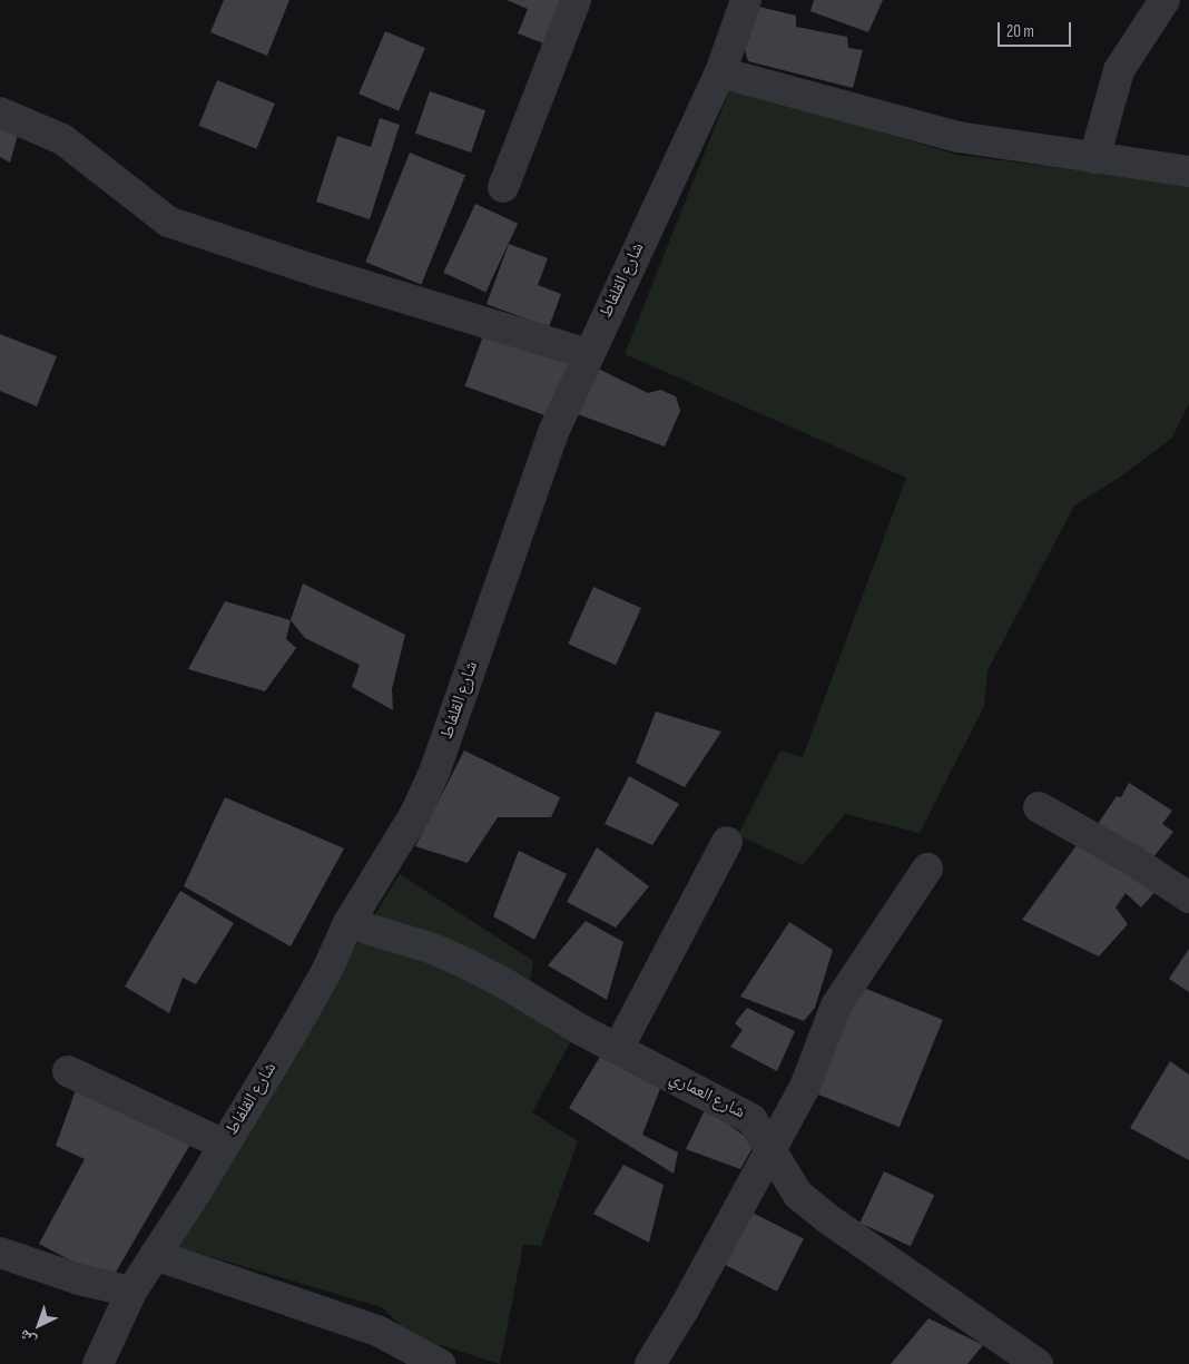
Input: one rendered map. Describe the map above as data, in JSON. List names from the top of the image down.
{
  "streets": {
    "street": ["شارع القلفاط", "شارع العماري"]
  },
  "crossings": [
    ["شارع القلفاط", "شارع العماري"]
  ],
  "scale_bar": "20 m",
  "north": "bottom left"
}
